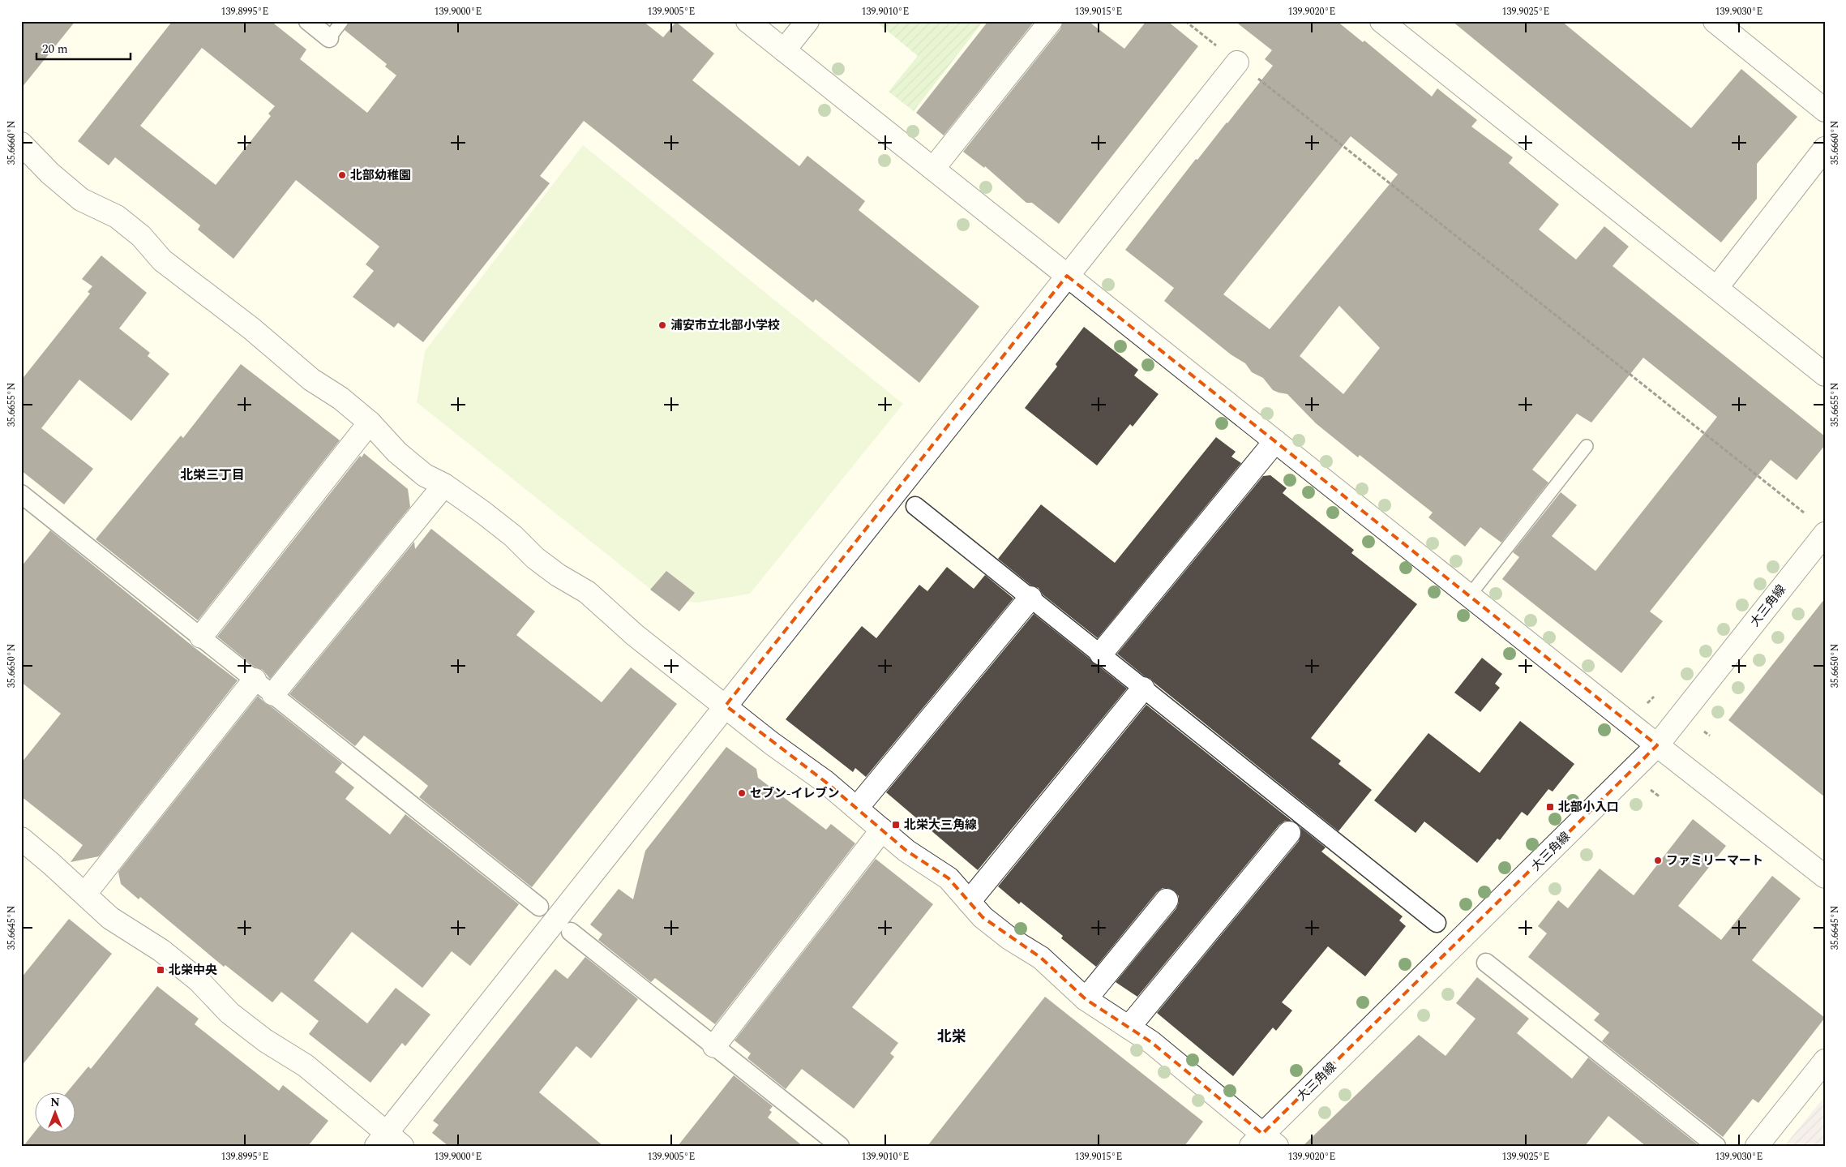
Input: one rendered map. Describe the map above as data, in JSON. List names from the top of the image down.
{
  "streets": {
    "street": ["大三角線"]
  },
  "districts": ["北栄三丁目", "北栄"],
  "places": {
    "other": [
      "北部幼稚園",
      "浦安市立北部小学校",
      "セブン-イレブン",
      "ファミリーマート"
    ],
    "transit": ["北部小入口", "北栄大三角線", "北栄中央"]
  },
  "scale_bar": "20 m",
  "north": "top",
  "coordinates": [
    "139.8995°E",
    "139.9000°E",
    "139.9005°E",
    "139.9010°E",
    "139.9015°E",
    "139.9020°E",
    "139.9025°E",
    "139.9030°E",
    "35.6660°N",
    "35.6655°N",
    "35.6650°N",
    "35.6645°N"
  ]
}
